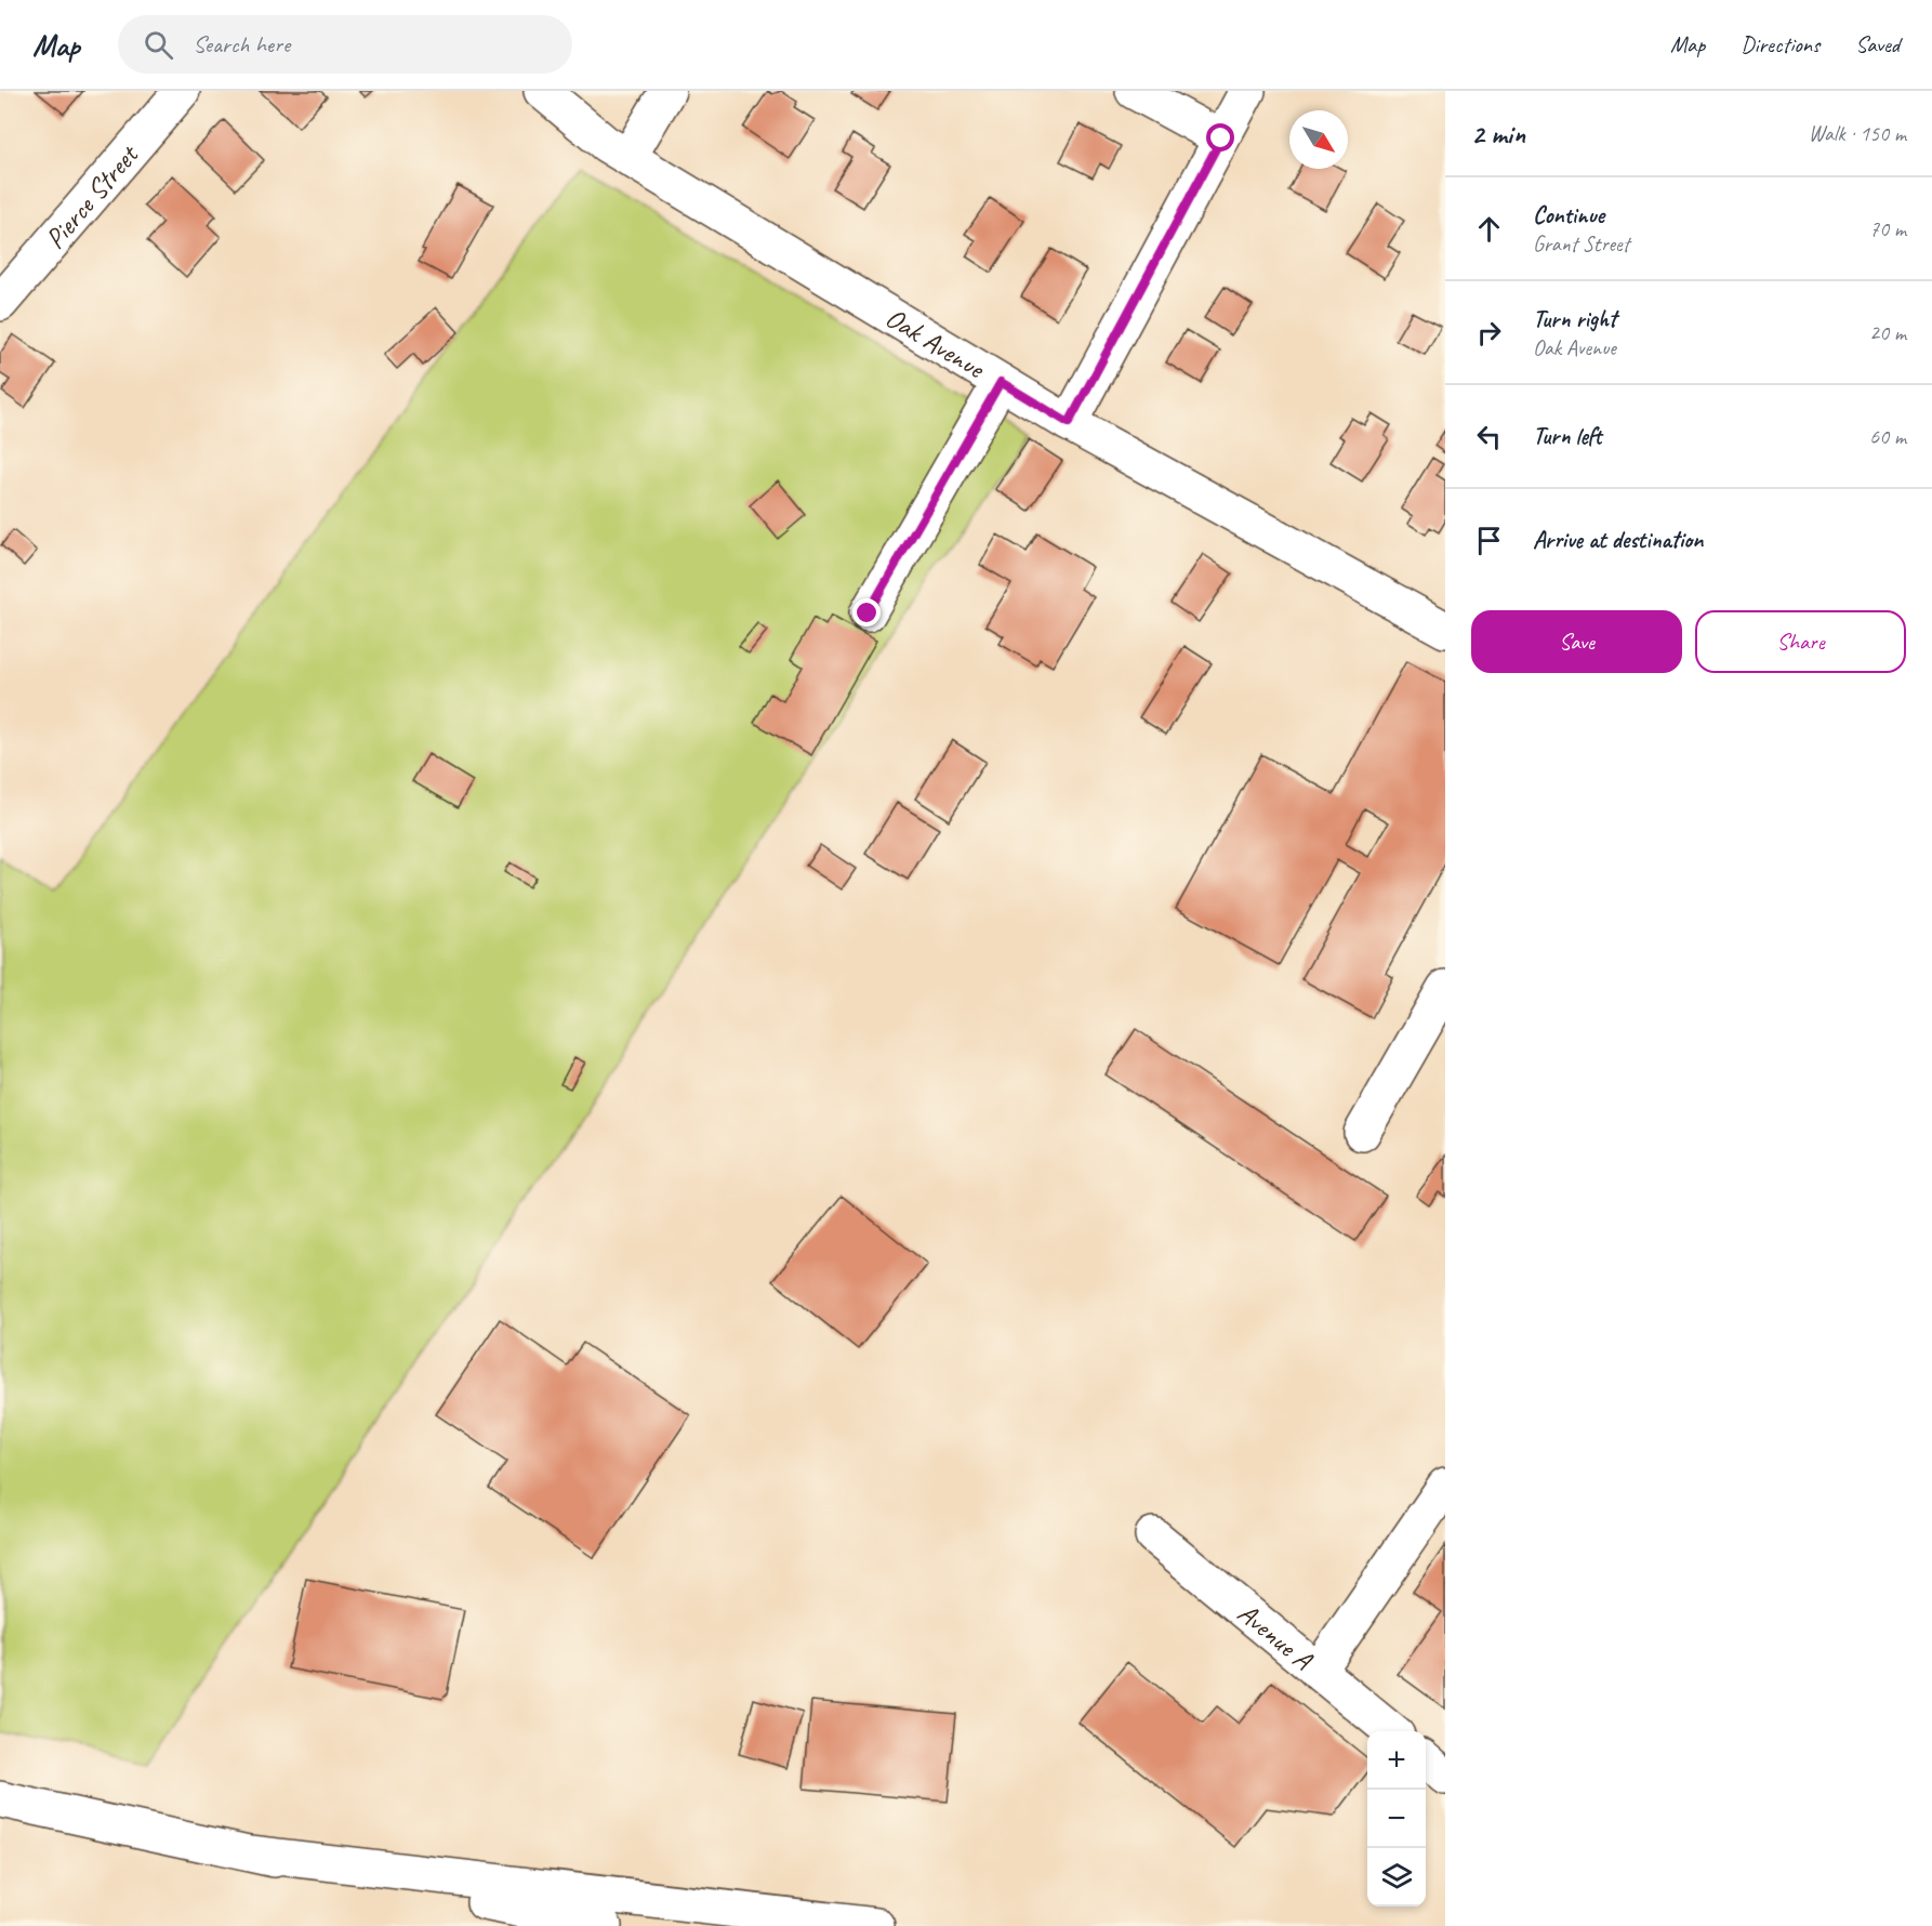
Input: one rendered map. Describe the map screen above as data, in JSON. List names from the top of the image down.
{
  "streets": {
    "main road": ["Pierce Street", "Oak Avenue", "Avenue A"]
  },
  "north": "bottom right",
  "page": {
    "header": "Map",
    "search": "Search here",
    "nav": ["Map", "Directions", "Saved"],
    "heading": ["2 min", "Walk · 150 m"],
    "list": [
      ["Continue", "Grant Street", "70 m"],
      ["Turn right", "Oak Avenue", "20 m"],
      ["Turn left", "60 m"],
      "Arrive at destination"
    ],
    "buttons": ["Save", "Share"],
    "map_buttons": ["+", "−"]
  }
}
